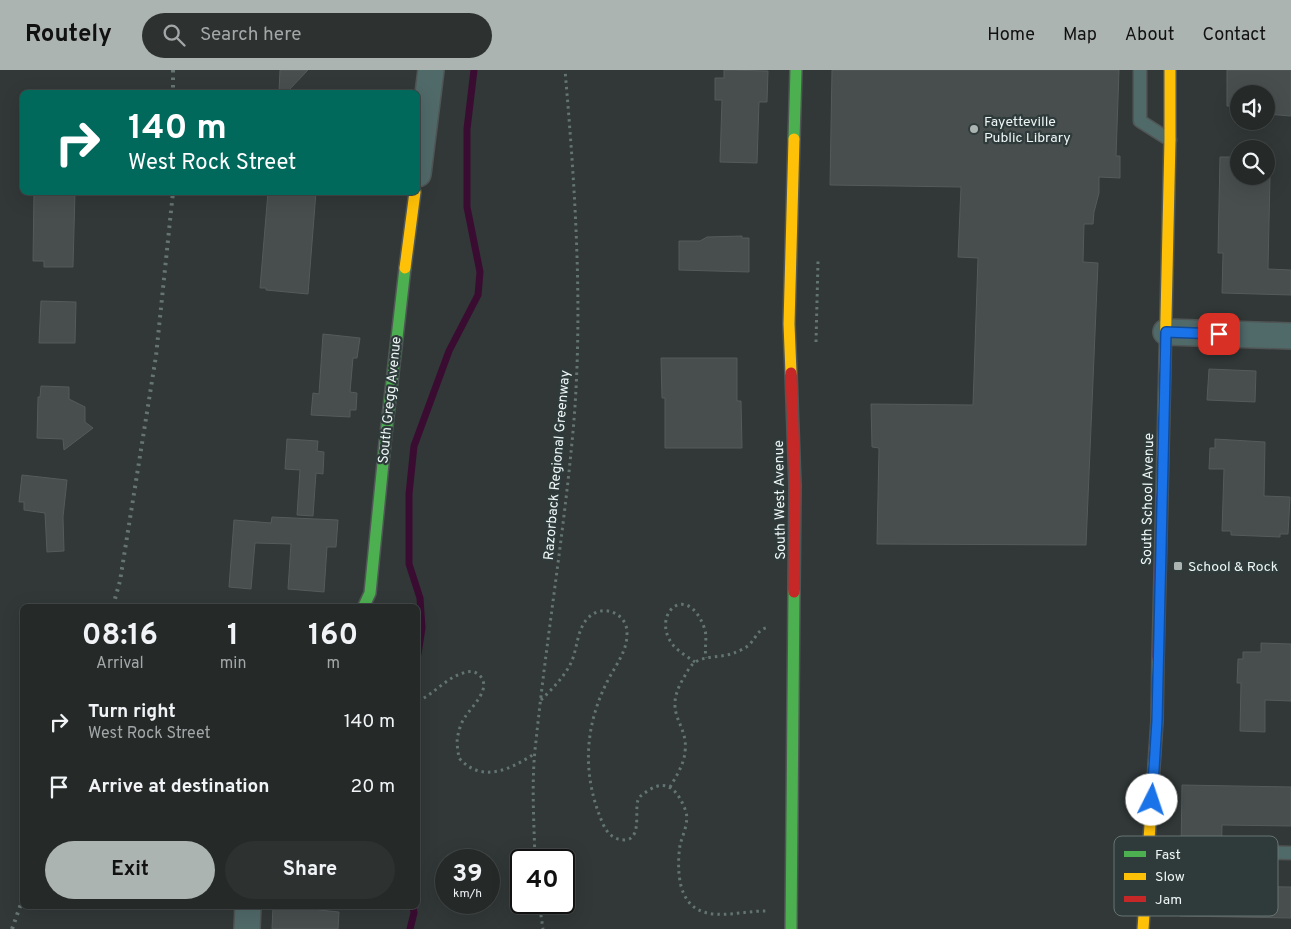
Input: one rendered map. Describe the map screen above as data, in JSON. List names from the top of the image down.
{
  "streets": {
    "street": ["South Gregg Avenue", "South School Avenue", "South West Avenue"],
    "path": ["Razorback Regional Greenway"]
  },
  "places": {
    "other": ["Fayetteville Public Library"],
    "transit": ["School & Rock"]
  },
  "legend": ["Fast", "Slow", "Jam"],
  "page": {
    "header": "Routely",
    "search": "Search here",
    "nav": [
      "Home",
      "Map",
      "About",
      "Contact"
    ],
    "turn": ["140 m", "West Rock Street"],
    "eta": [
      "08:16",
      "Arrival",
      "1",
      "min",
      "160",
      "m"
    ],
    "list": [
      {
        "name": "Turn right",
        "note": "West Rock Street",
        "value": "140 m"
      },
      {
        "name": "Arrive at destination",
        "value": "20 m"
      }
    ],
    "buttons": ["Exit", "Share"],
    "speed": "39 km/h",
    "limit": "40"
  }
}
